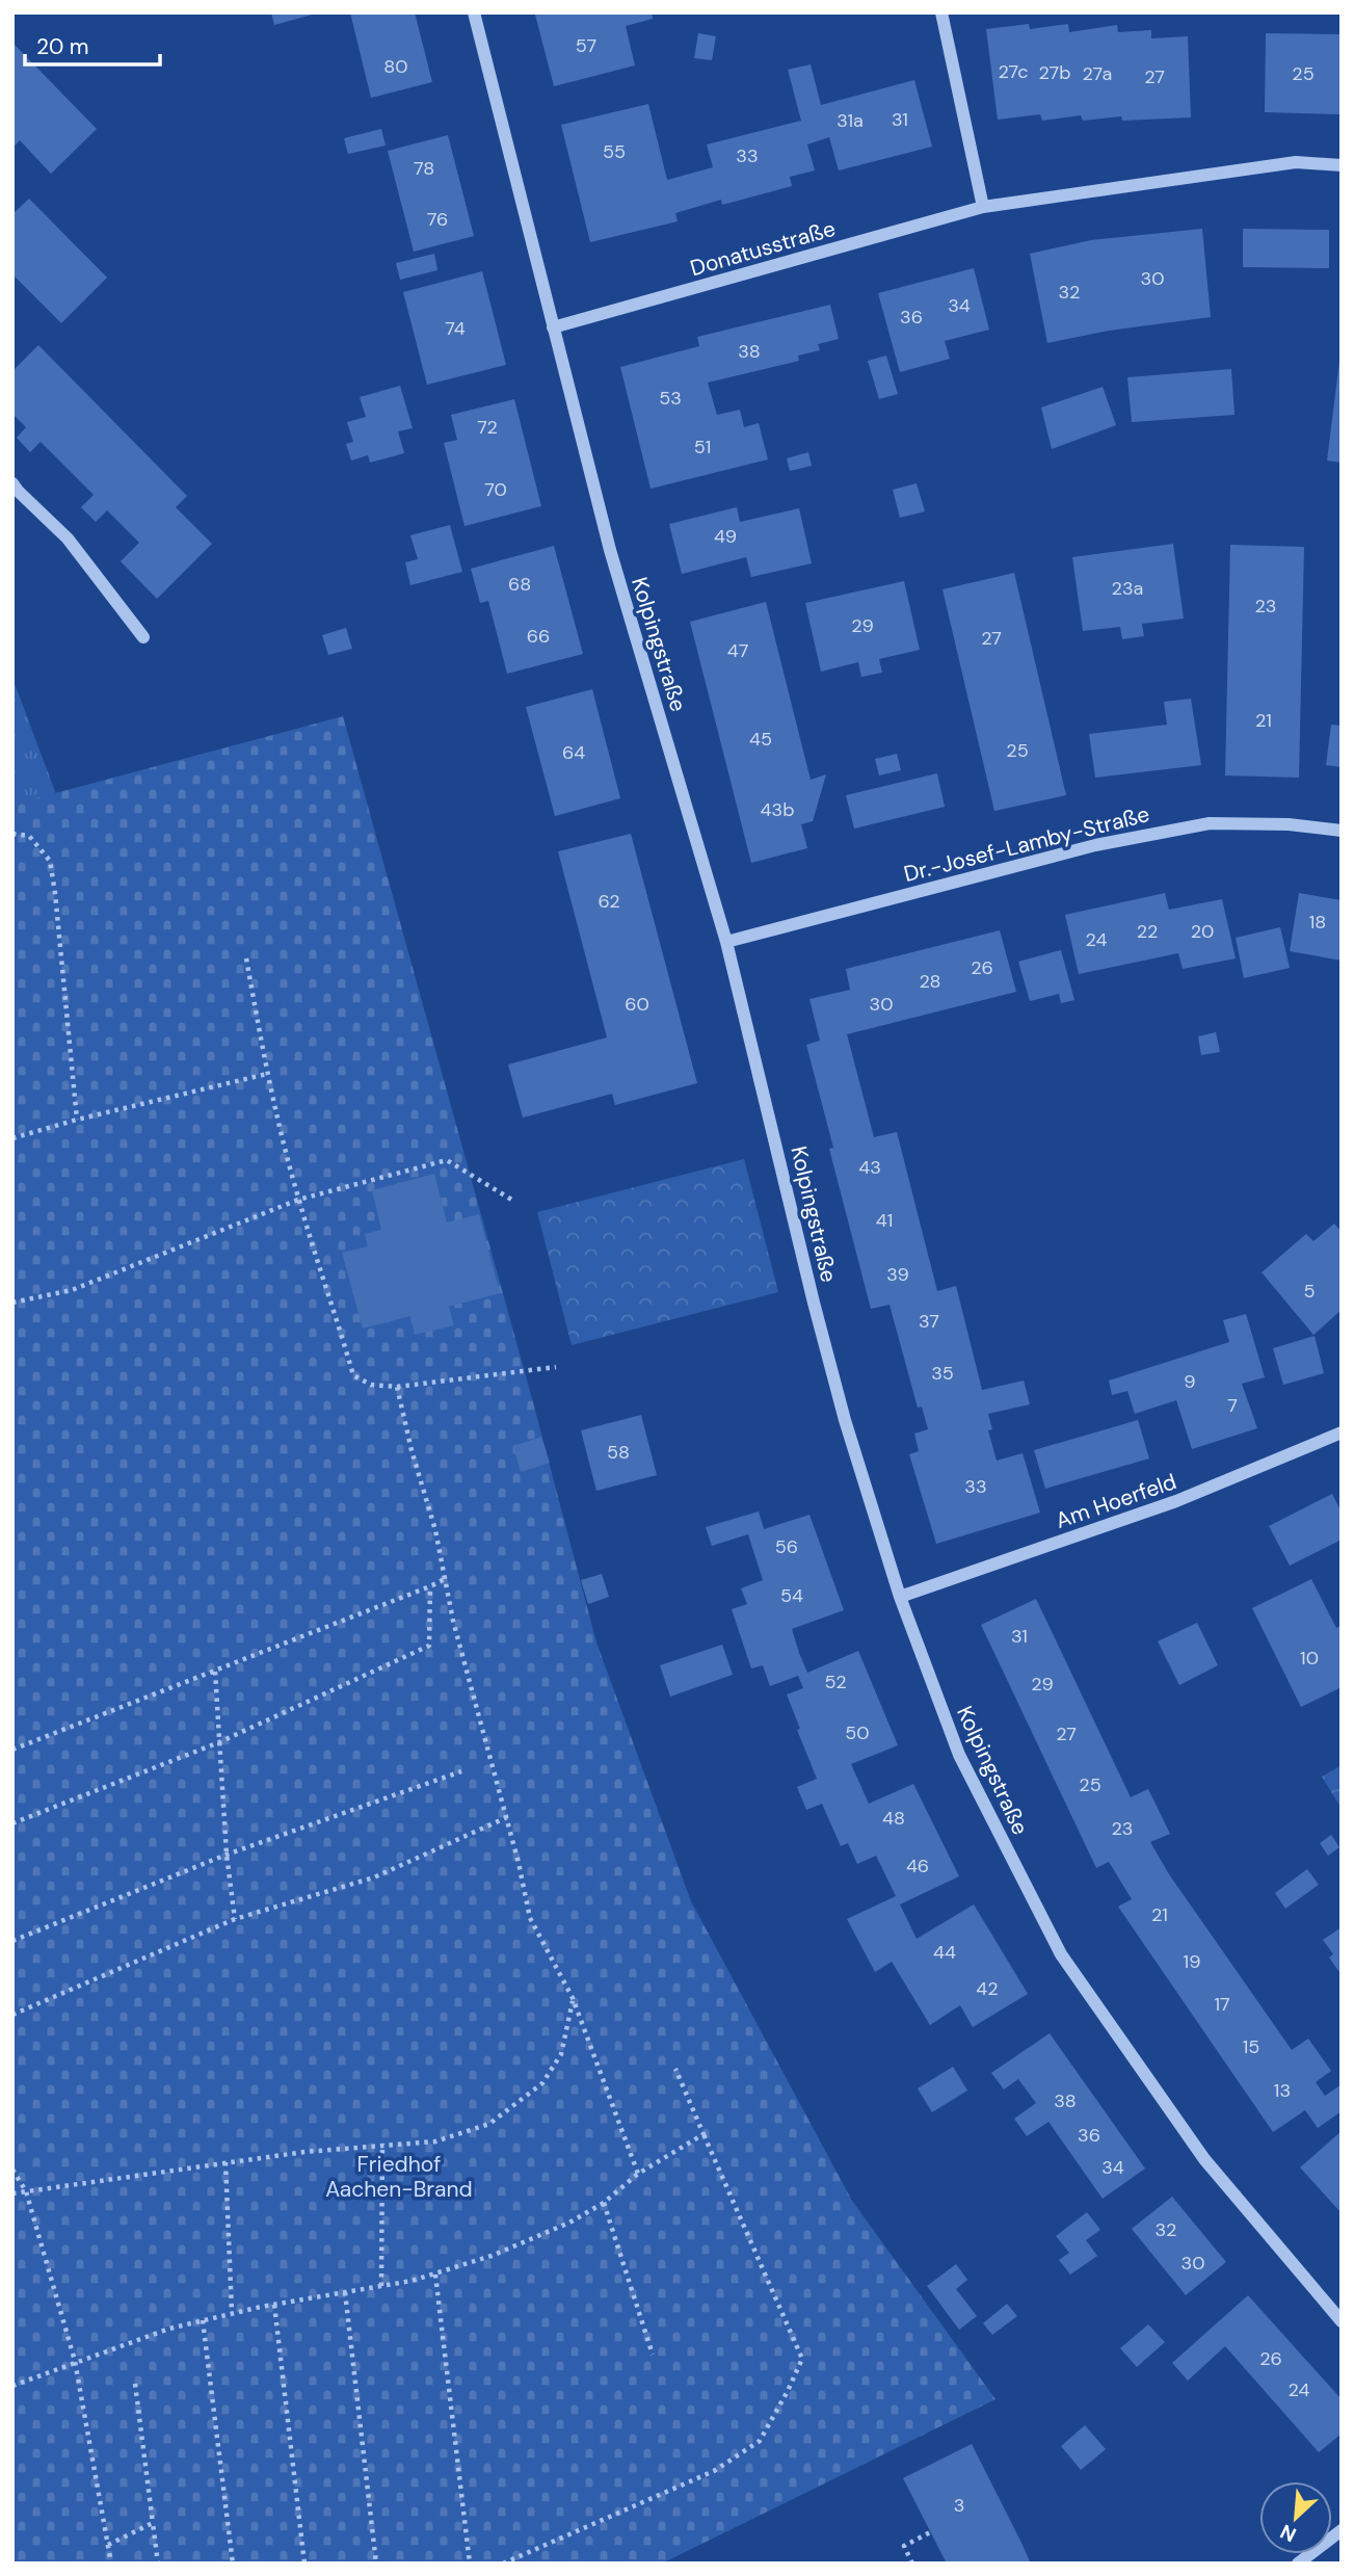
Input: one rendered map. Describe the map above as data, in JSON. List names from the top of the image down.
{
  "streets": {
    "street": [
      "Donatusstraße",
      "Kolpingstraße",
      "Dr.-Josef-Lamby-Straße",
      "Am Hoerfeld"
    ]
  },
  "crossings": [
    ["Donatusstraße", "Kolpingstraße"],
    ["Kolpingstraße", "Dr.-Josef-Lamby-Straße"],
    ["Kolpingstraße", "Am Hoerfeld"]
  ],
  "parks": ["Friedhof Aachen-Brand"],
  "house_numbers": [
    "57",
    "80",
    "27c",
    "27b",
    "27a",
    "25",
    "27",
    "31",
    "31a",
    "55",
    "33",
    "78",
    "76",
    "30",
    "32",
    "34",
    "36",
    "74",
    "38",
    "53",
    "72",
    "51",
    "70",
    "49",
    "68",
    "23a",
    "23",
    "29",
    "66",
    "27",
    "47",
    "21",
    "45",
    "25",
    "64",
    "43b",
    "62",
    "18",
    "22",
    "20",
    "24",
    "26",
    "28",
    "60",
    "30",
    "43",
    "41",
    "39",
    "5",
    "37",
    "35",
    "9",
    "7",
    "58",
    "33",
    "56",
    "54",
    "31",
    "10",
    "52",
    "29",
    "50",
    "27",
    "25",
    "48",
    "23",
    "46",
    "21",
    "44",
    "19",
    "42",
    "17",
    "15",
    "13",
    "38",
    "36",
    "34",
    "32",
    "30",
    "26",
    "24",
    "3"
  ],
  "scale_bar": "20 m",
  "north": "bottom left"
}
